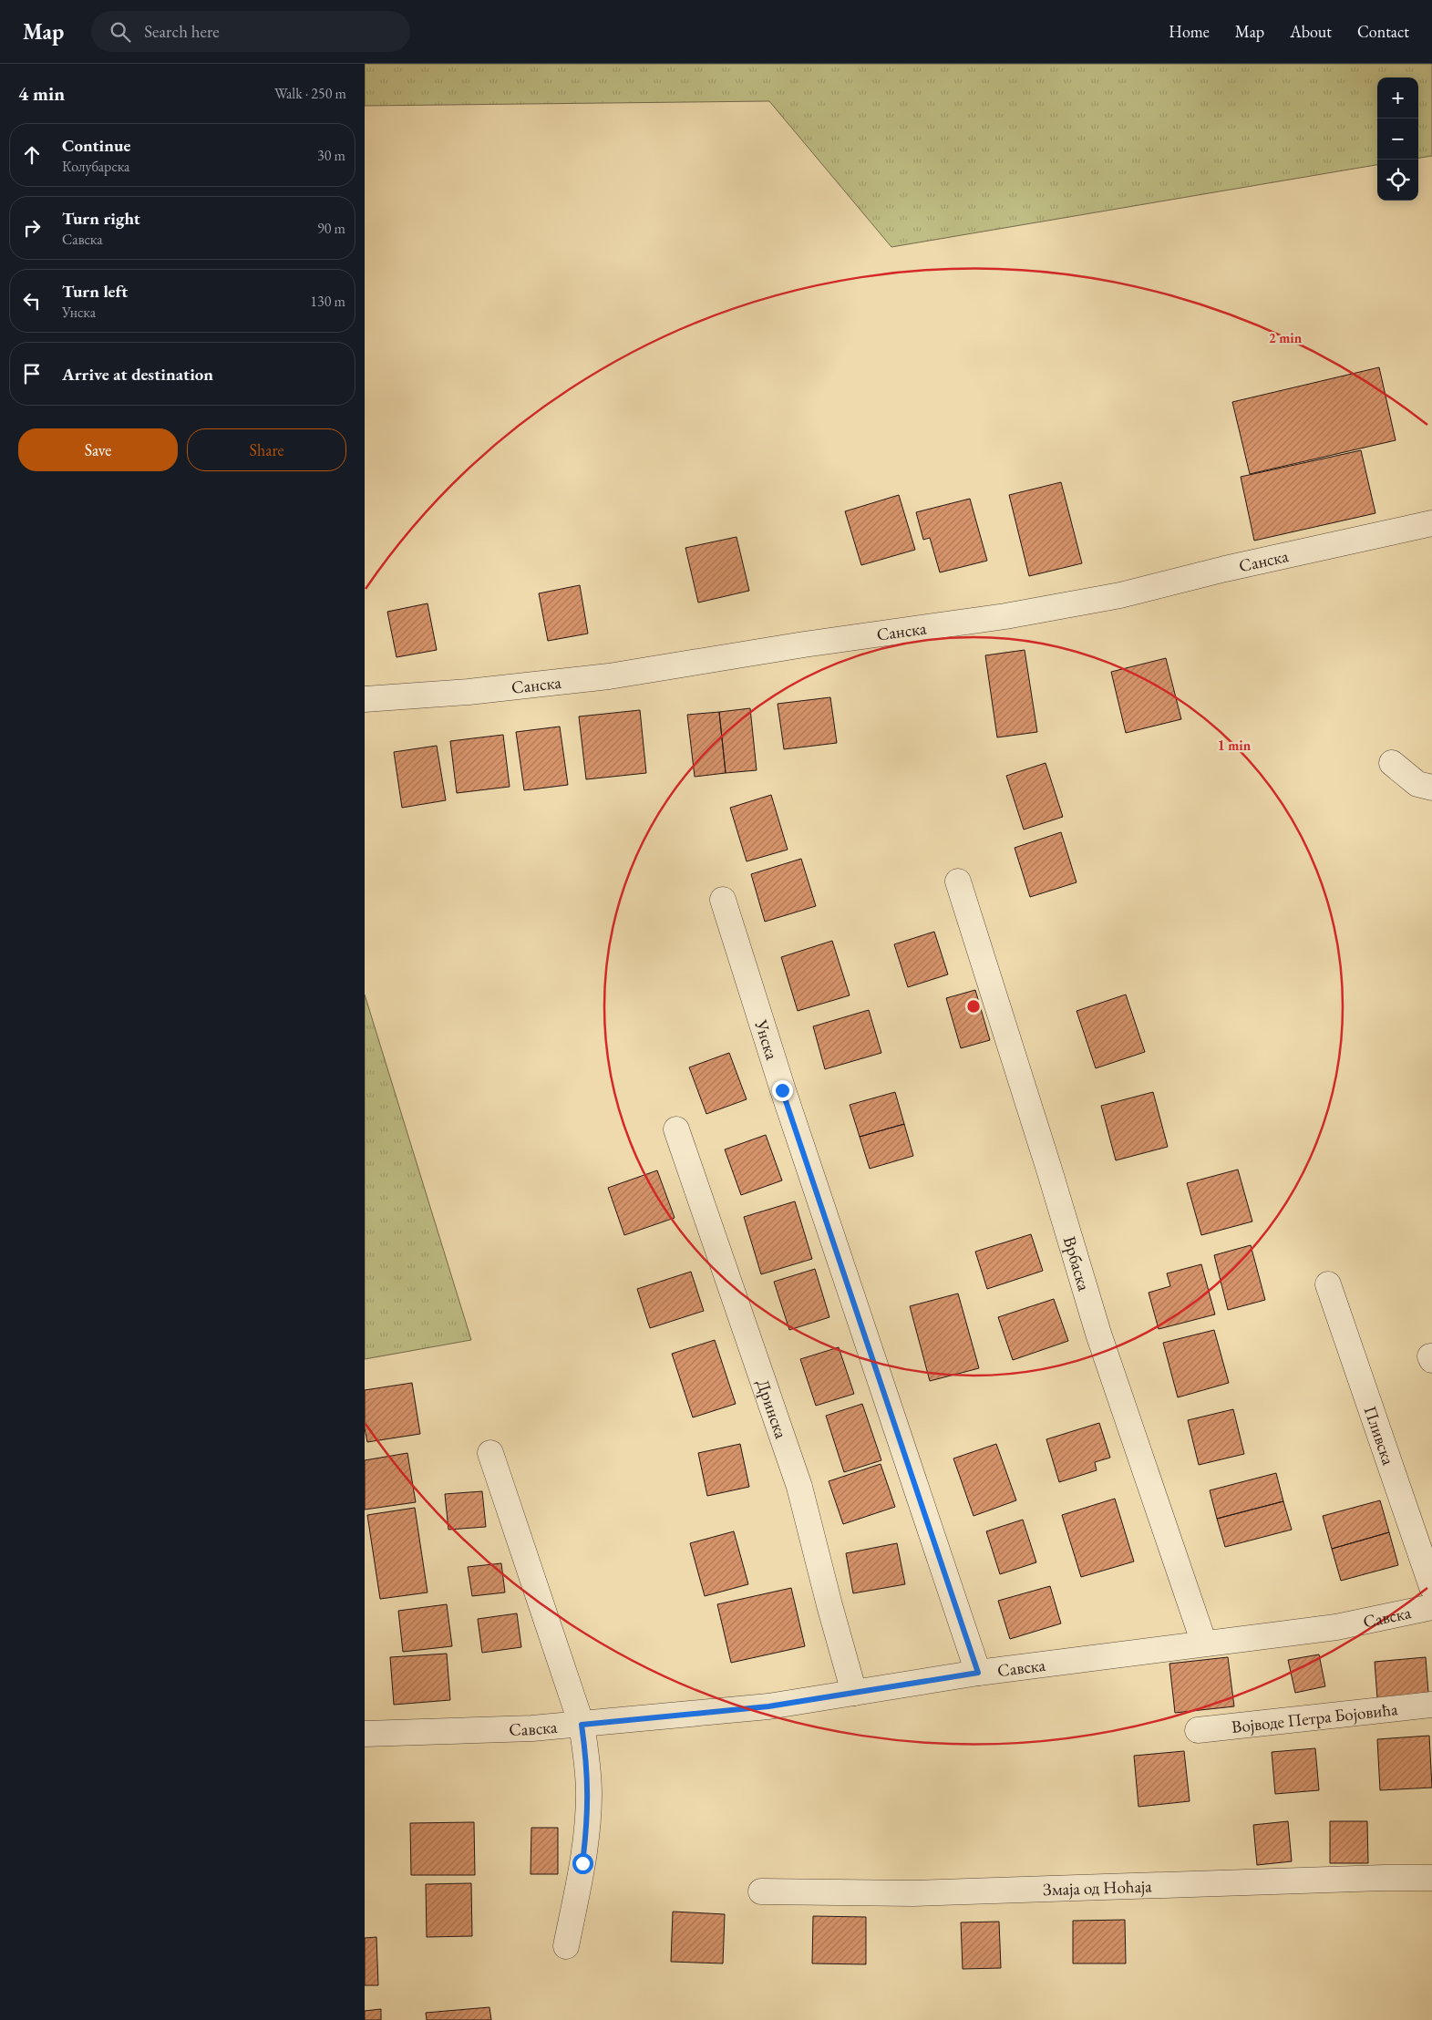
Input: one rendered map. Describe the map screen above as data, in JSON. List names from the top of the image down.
{
  "streets": {
    "street": [
      "Санска",
      "Унска",
      "Врбаска",
      "Дринска",
      "Пливска",
      "Савска",
      "Војводе Петра Бојовића",
      "Змаја од Ноћаја"
    ]
  },
  "crossings": [
    ["Унска", "Савска"],
    ["Врбаска", "Савска"],
    ["Дринска", "Савска"]
  ],
  "page": {
    "header": "Map",
    "search": "Search here",
    "nav": [
      "Home",
      "Map",
      "About",
      "Contact"
    ],
    "heading": ["4 min", "Walk · 250 m"],
    "map_buttons": ["+", "−"],
    "list": [
      ["Continue", "Колубарска", "30 m"],
      ["Turn right", "Савска", "90 m"],
      ["Turn left", "Унска", "130 m"],
      "Arrive at destination"
    ],
    "buttons": ["Save", "Share"]
  },
  "rings": ["2 min", "1 min"]
}
